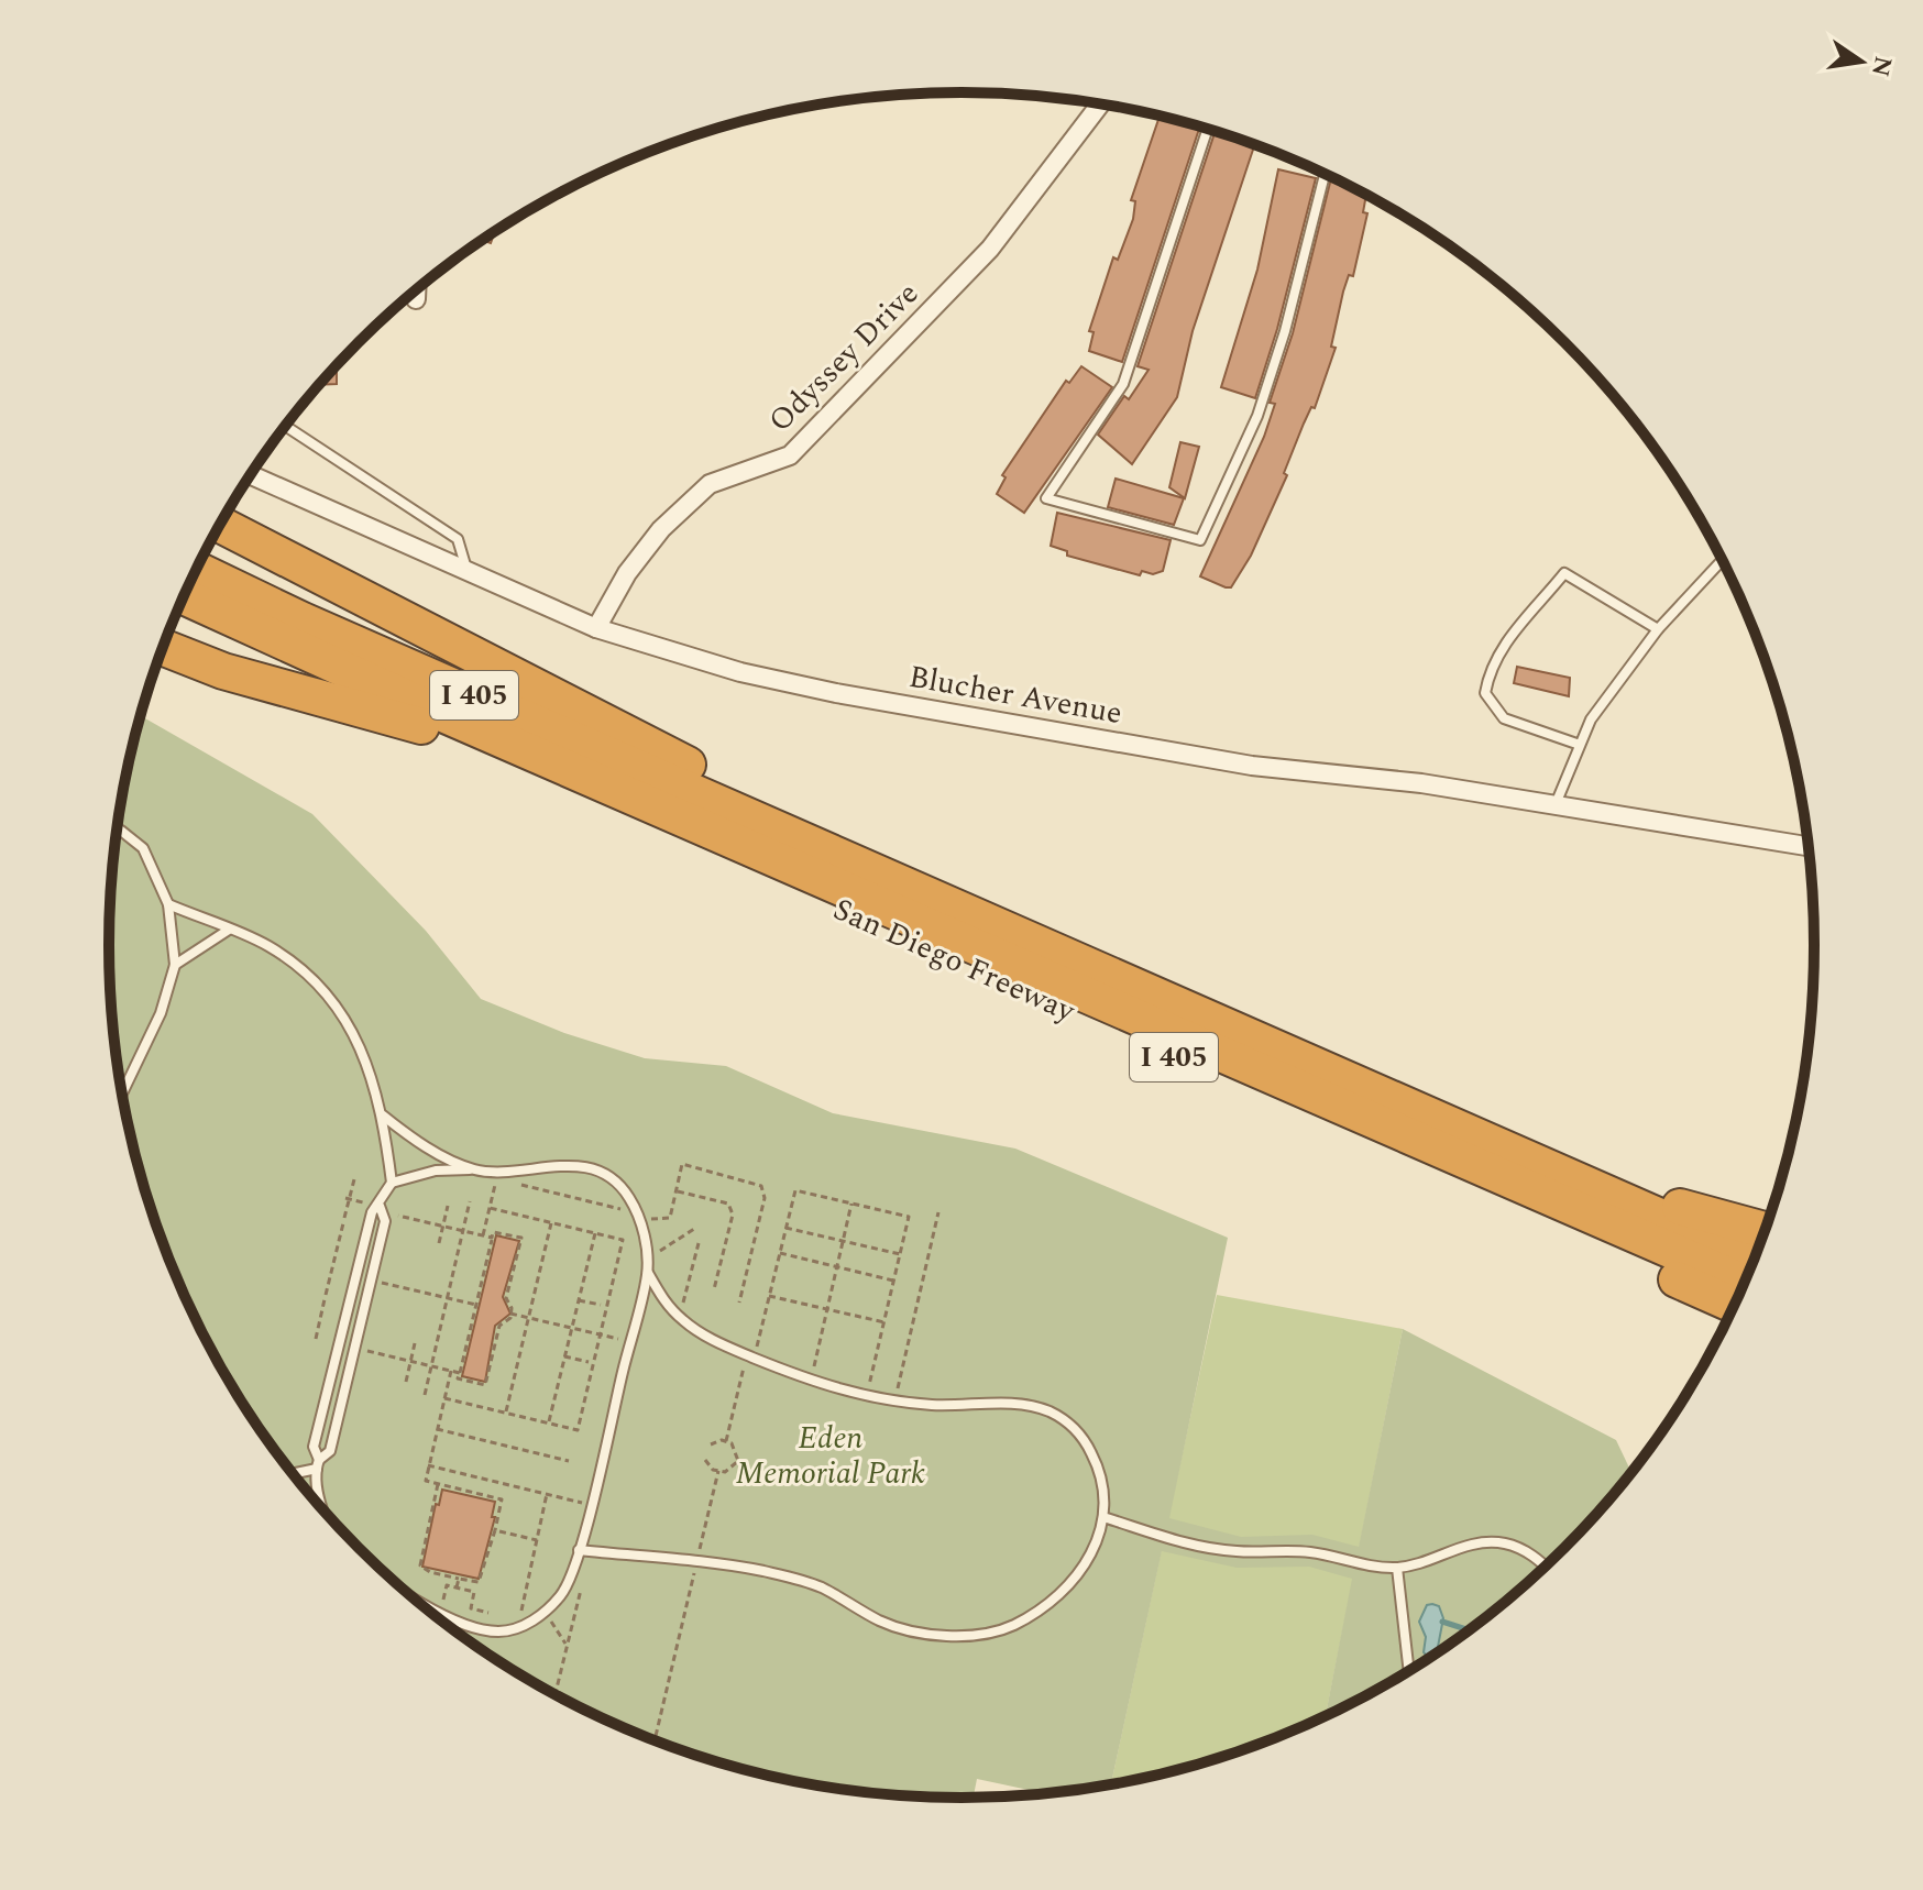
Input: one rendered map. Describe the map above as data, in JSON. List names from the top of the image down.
{
  "streets": {
    "highway": ["I 405", "San Diego Freeway"],
    "street": ["Odyssey Drive", "Blucher Avenue"]
  },
  "crossings": [
    ["Odyssey Drive", "Blucher Avenue"]
  ],
  "parks": ["Eden Memorial Park"],
  "north": "right"
}
